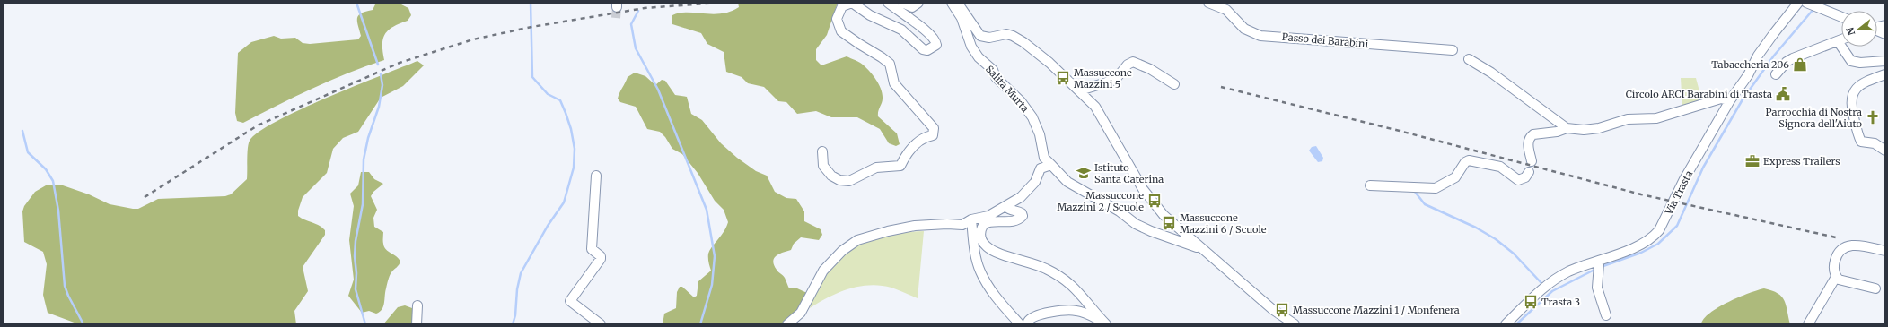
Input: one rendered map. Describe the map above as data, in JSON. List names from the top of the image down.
{
  "streets": {
    "street": ["Passo dei Barabini", "Salita Murta", "Via Trasta"]
  },
  "places": {
    "shop": ["Tabaccheria 206"],
    "bus stop": [
      "Massuccone Mazzini 5",
      "Massuccone Mazzini 2 / Scuole",
      "Massuccone Mazzini 6 / Scuole",
      "Trasta 3",
      "Massuccone Mazzini 1 / Monfenera"
    ],
    "public building": ["Circolo ARCI Barabini di Trasta"],
    "church": ["Parrocchia di Nostra Signora dell'Aiuto"],
    "office": ["Express Trailers"],
    "school or university": ["Istituto Santa Caterina"]
  },
  "north": "left"
}
